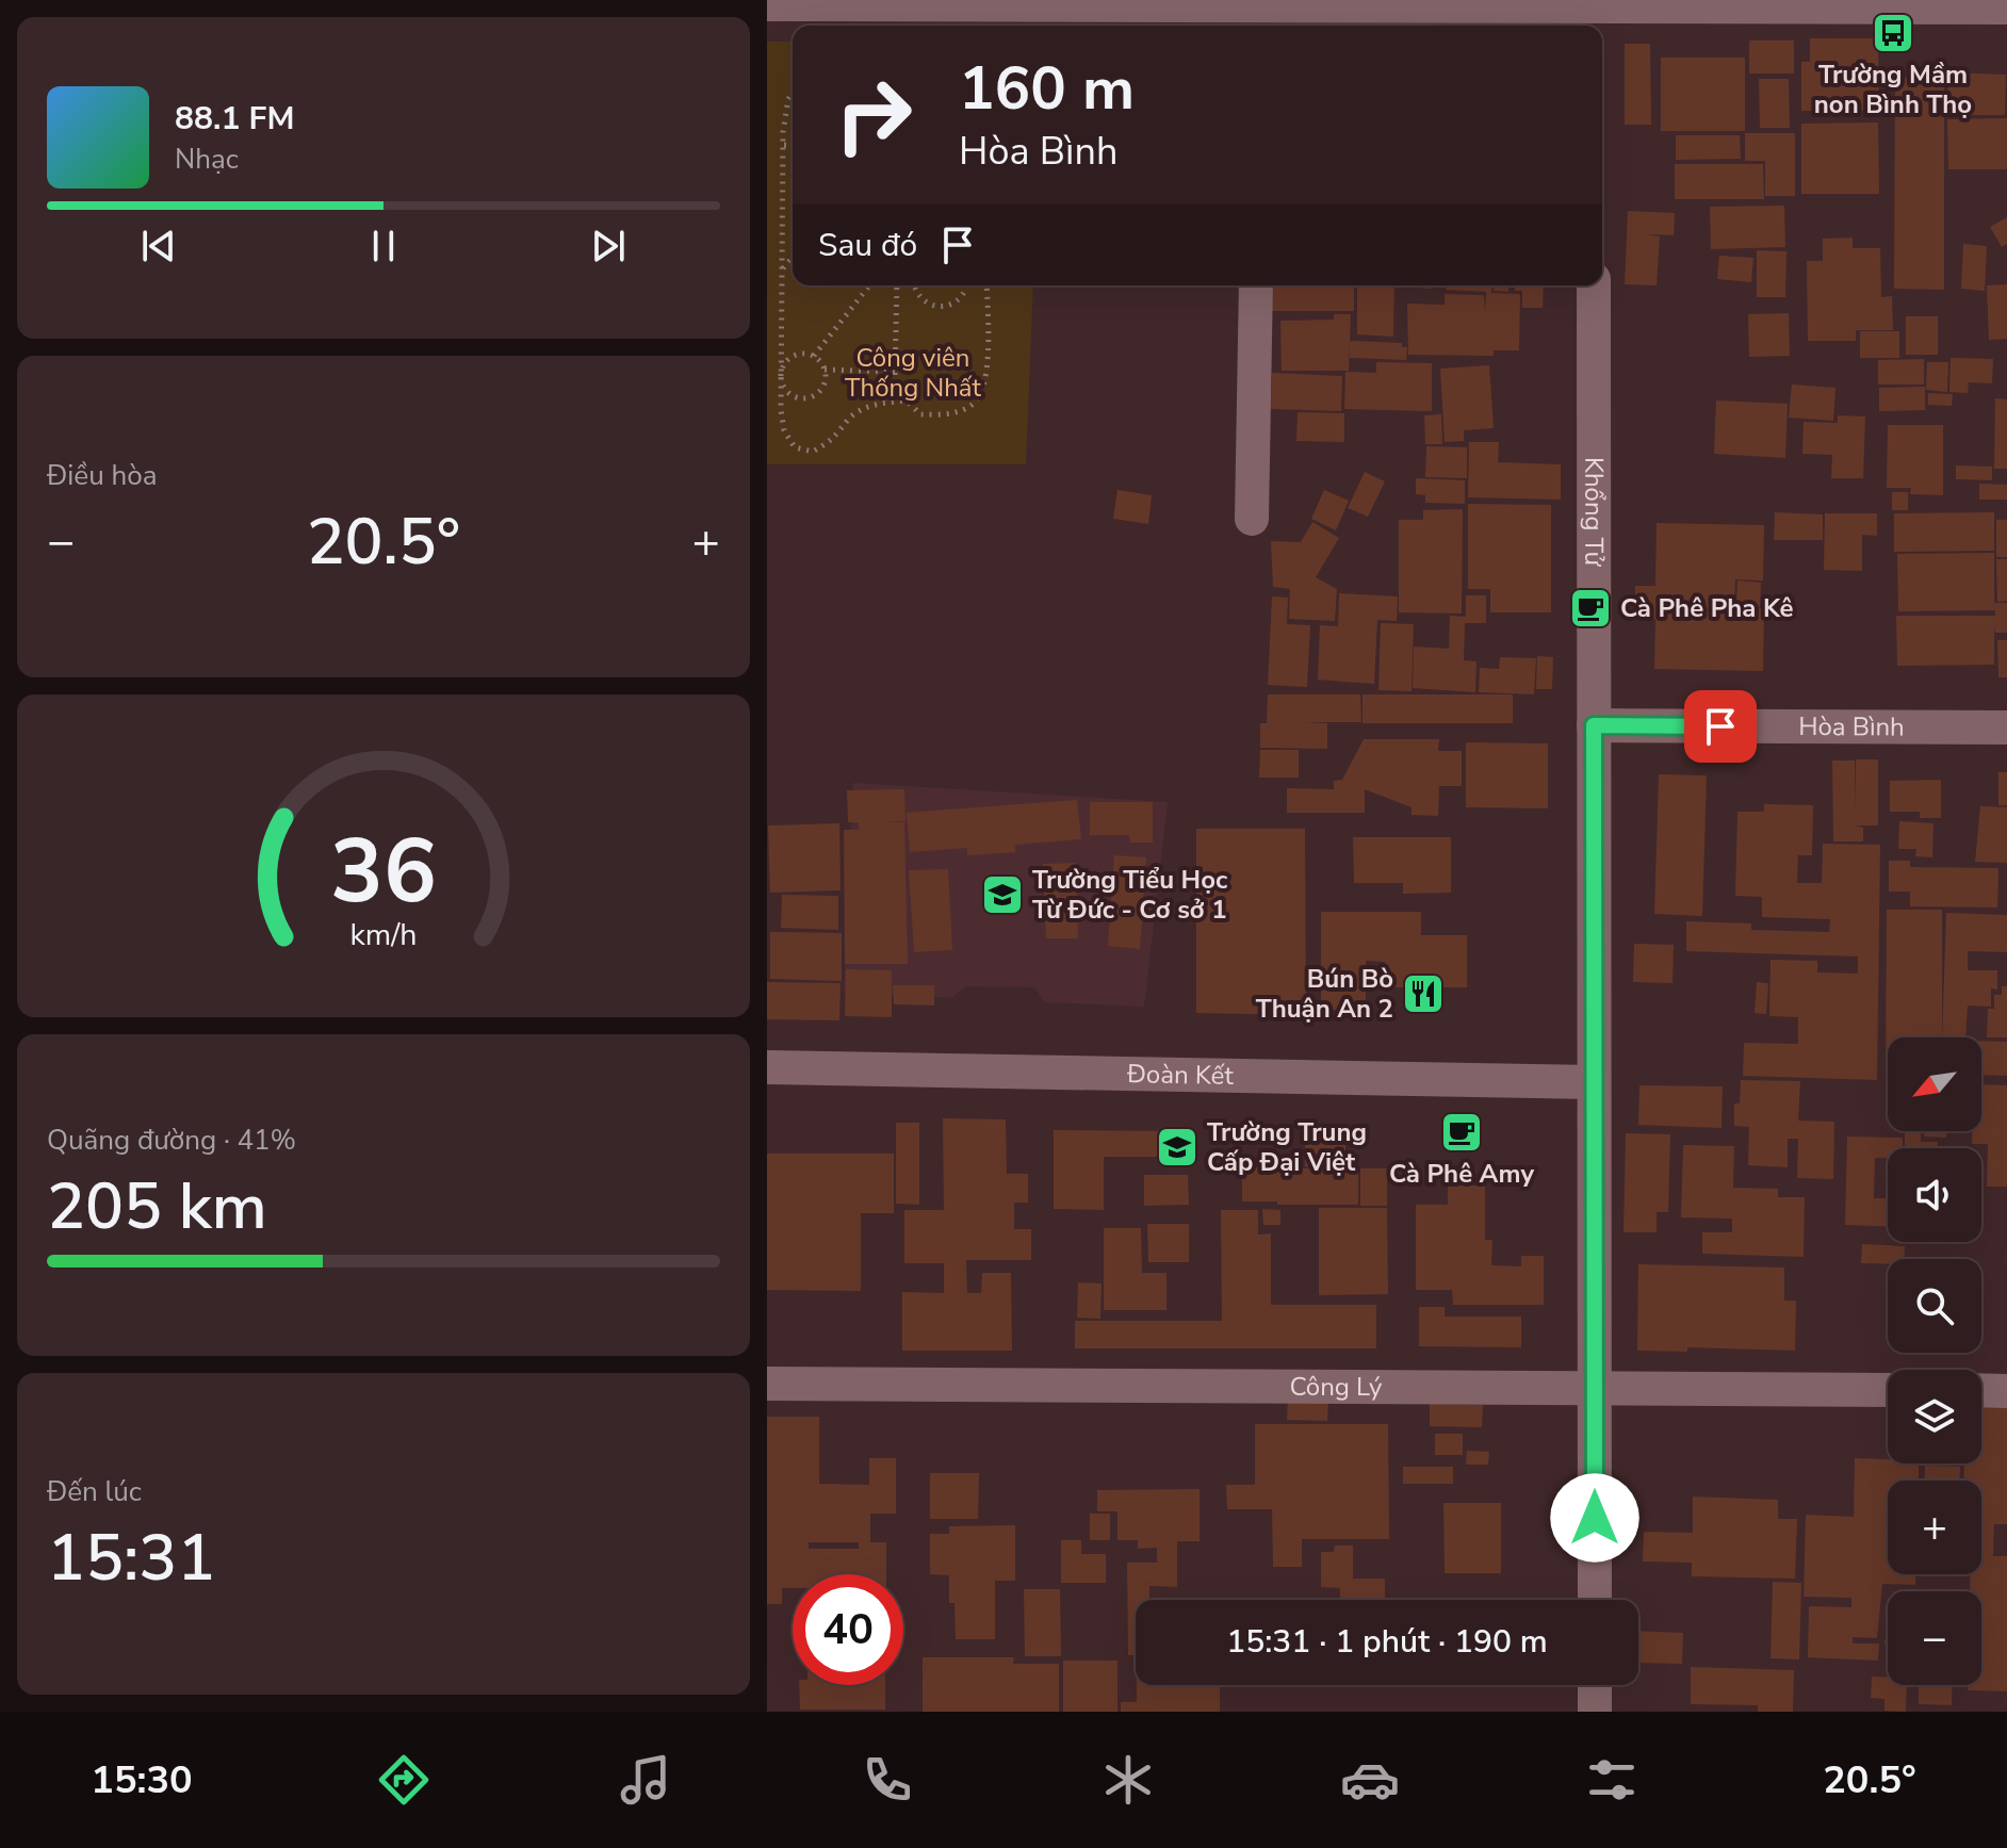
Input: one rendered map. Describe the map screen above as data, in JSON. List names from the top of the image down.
{
  "streets": {
    "street": [
      "Khổng Tử",
      "Hòa Bình",
      "Đoàn Kết",
      "Công Lý"
    ]
  },
  "crossings": [
    ["Khổng Tử", "Hòa Bình"],
    ["Khổng Tử", "Đoàn Kết"],
    ["Khổng Tử", "Công Lý"]
  ],
  "parks": ["Công viên Thống Nhất"],
  "places": {
    "bus stop": ["Trường Mầm non Bình Thọ"],
    "cafe": ["Cà Phê Pha Kê", "Cà Phê Amy"],
    "school or university": ["Trường Tiểu Học Từ Đức - Cơ sở 1", "Trường Trung Cấp Đại Việt"],
    "restaurant": ["Bún Bò Thuận An 2"]
  },
  "north": "bottom left",
  "page": {
    "turn": ["160 m", "Hòa Bình"],
    "song": ["88.1 FM", "Nhạc"],
    "then": "Sau đó",
    "tile": [
      "Điều hòa",
      ["Quãng đường · 41%", "205 km"],
      ["Đến lúc", "15:31"]
    ],
    "heat": ["−", "20.5°", "+"],
    "map_buttons": ["+", "−"],
    "limit": "40",
    "trip": "15:31 · 1 phút · 190 m",
    "tabs": ["15:30", "20.5°"],
    "gauge": ["36", "km/h"]
  }
}
